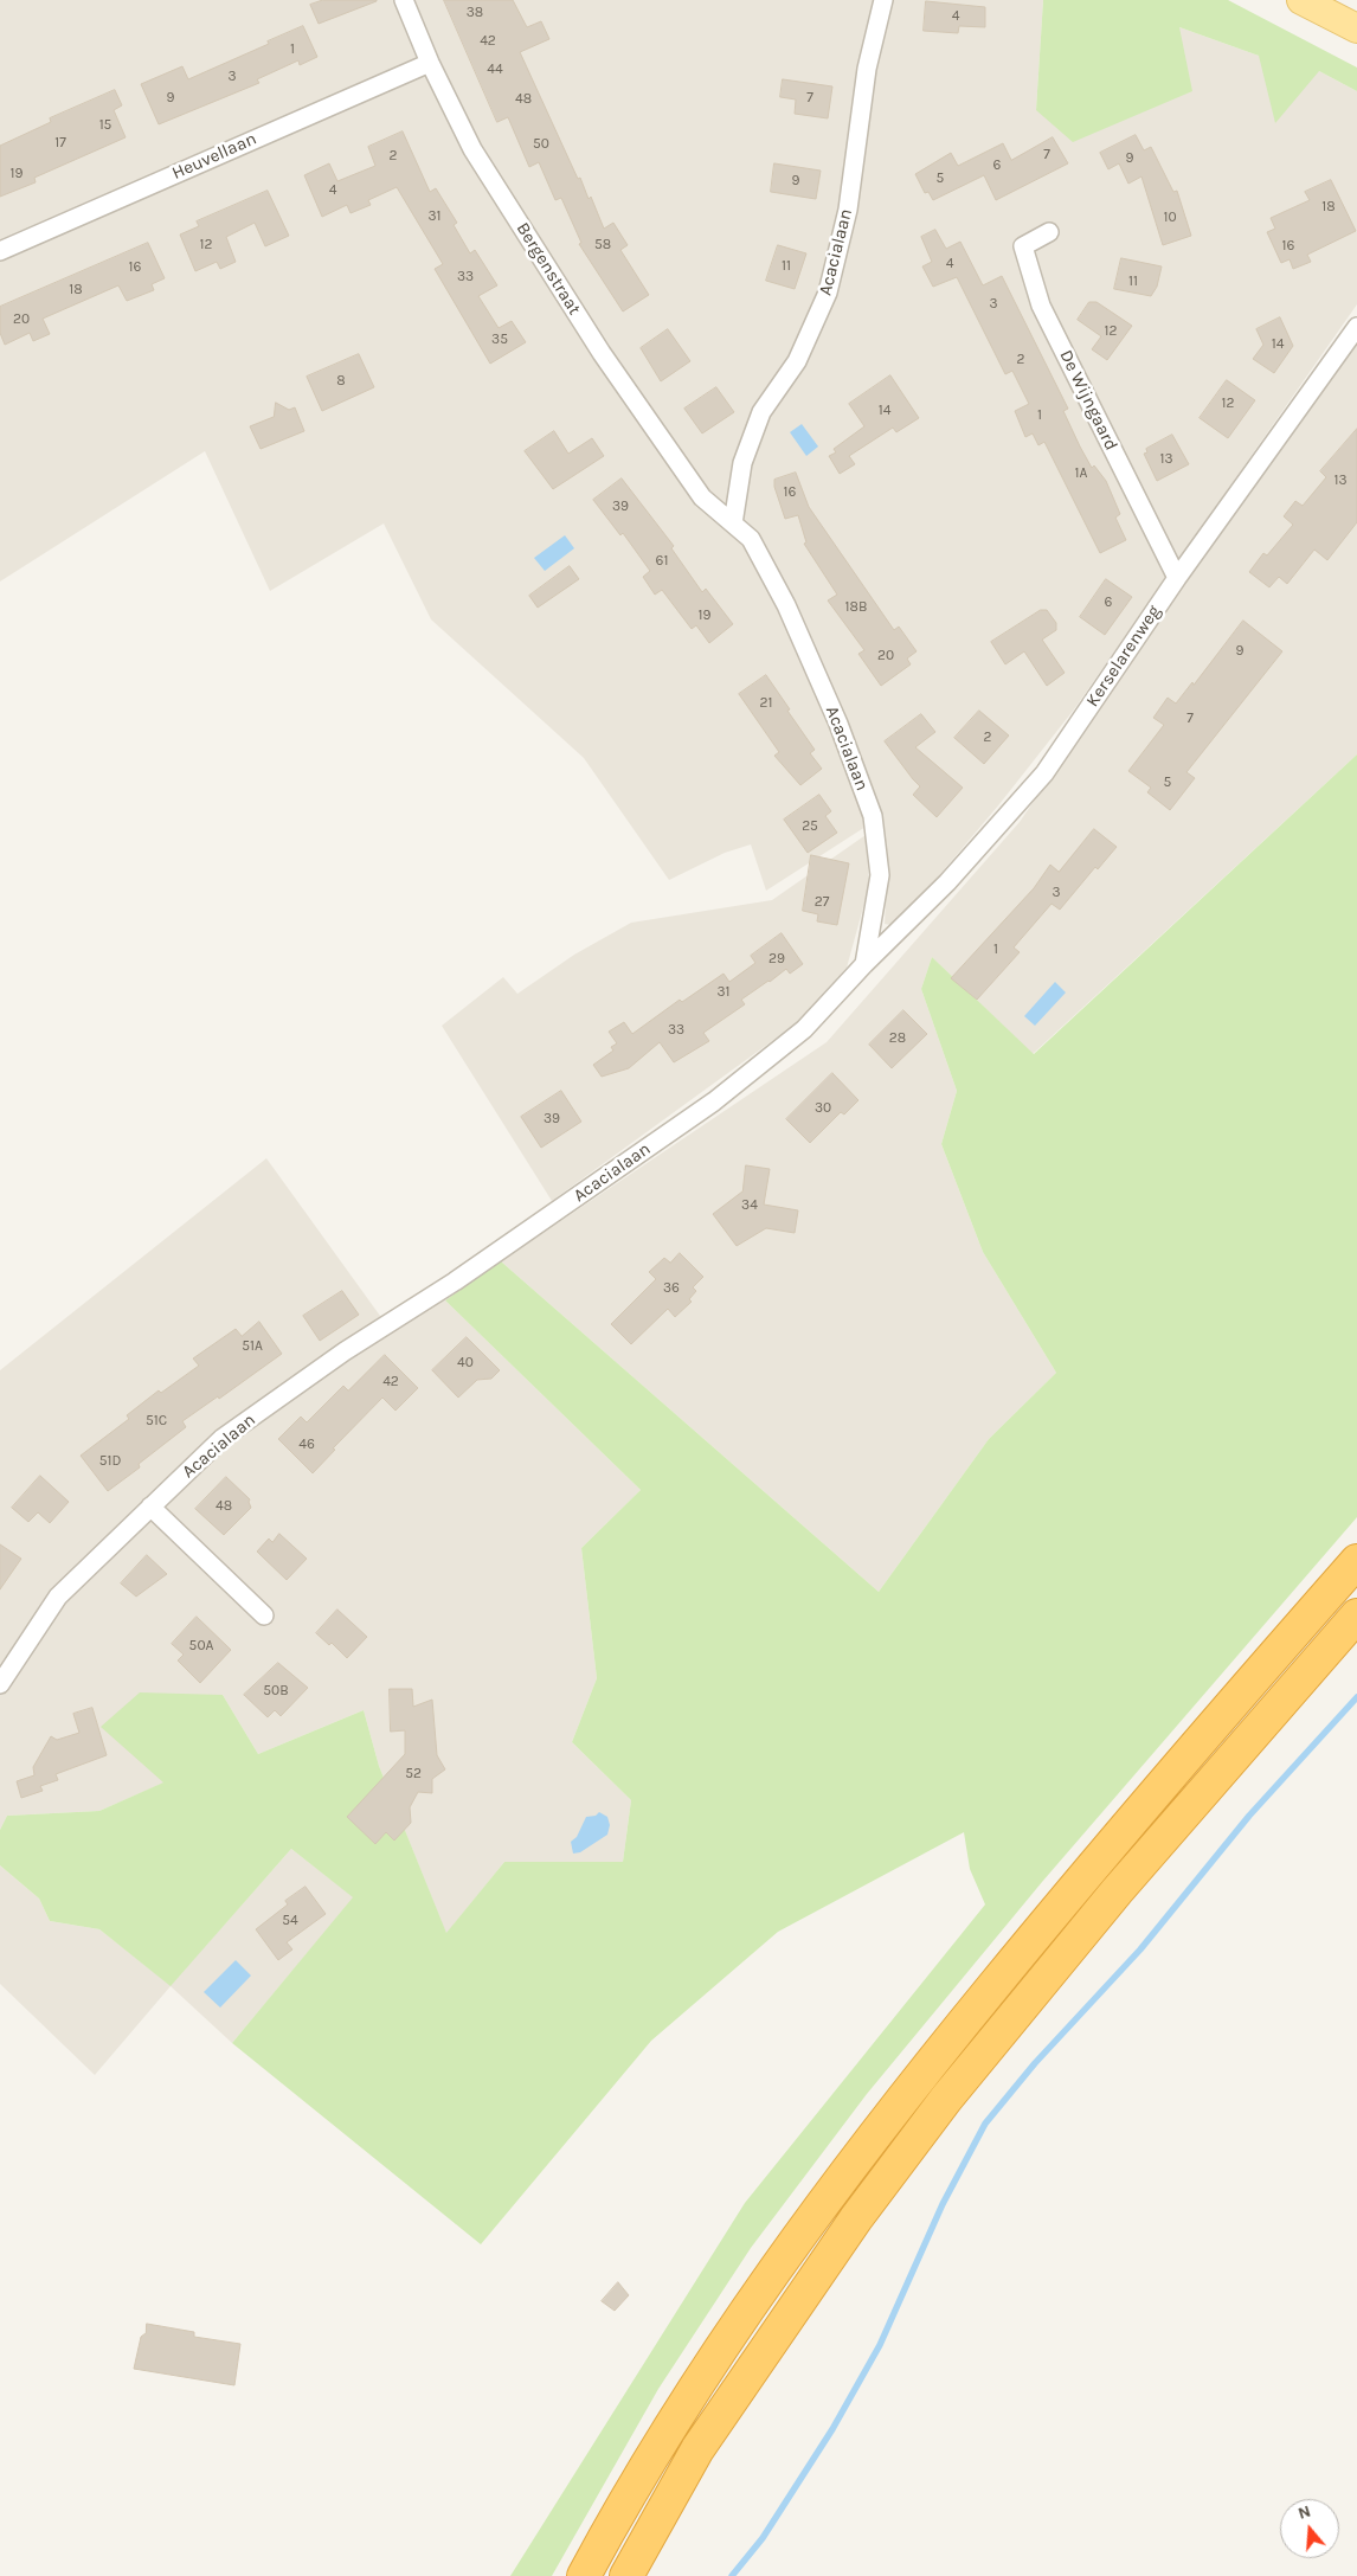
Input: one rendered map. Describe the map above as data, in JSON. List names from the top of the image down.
{
  "streets": {
    "street": [
      "Heuvellaan",
      "Acacialaan",
      "Bergenstraat",
      "De Wijngaard",
      "Kerselarenweg"
    ]
  },
  "crossings": [
    ["Heuvellaan", "Bergenstraat"],
    ["Acacialaan", "Bergenstraat"],
    ["Acacialaan", "Kerselarenweg"],
    ["De Wijngaard", "Kerselarenweg"]
  ],
  "house_numbers": [
    "38",
    "4",
    "42",
    "1",
    "44",
    "3",
    "9",
    "7",
    "48",
    "15",
    "17",
    "50",
    "7",
    "2",
    "9",
    "6",
    "19",
    "5",
    "9",
    "4",
    "18",
    "31",
    "10",
    "12",
    "58",
    "16",
    "4",
    "11",
    "16",
    "33",
    "11",
    "18",
    "3",
    "20",
    "12",
    "35",
    "14",
    "2",
    "8",
    "12",
    "14",
    "1",
    "13",
    "1A",
    "13",
    "16",
    "39",
    "61",
    "6",
    "18B",
    "19",
    "9",
    "20",
    "21",
    "7",
    "2",
    "5",
    "25",
    "3",
    "27",
    "1",
    "29",
    "31",
    "33",
    "28",
    "30",
    "39",
    "34",
    "36",
    "51A",
    "40",
    "42",
    "51C",
    "46",
    "51D",
    "48",
    "50A",
    "50B",
    "52",
    "54"
  ],
  "north": "top"
}
